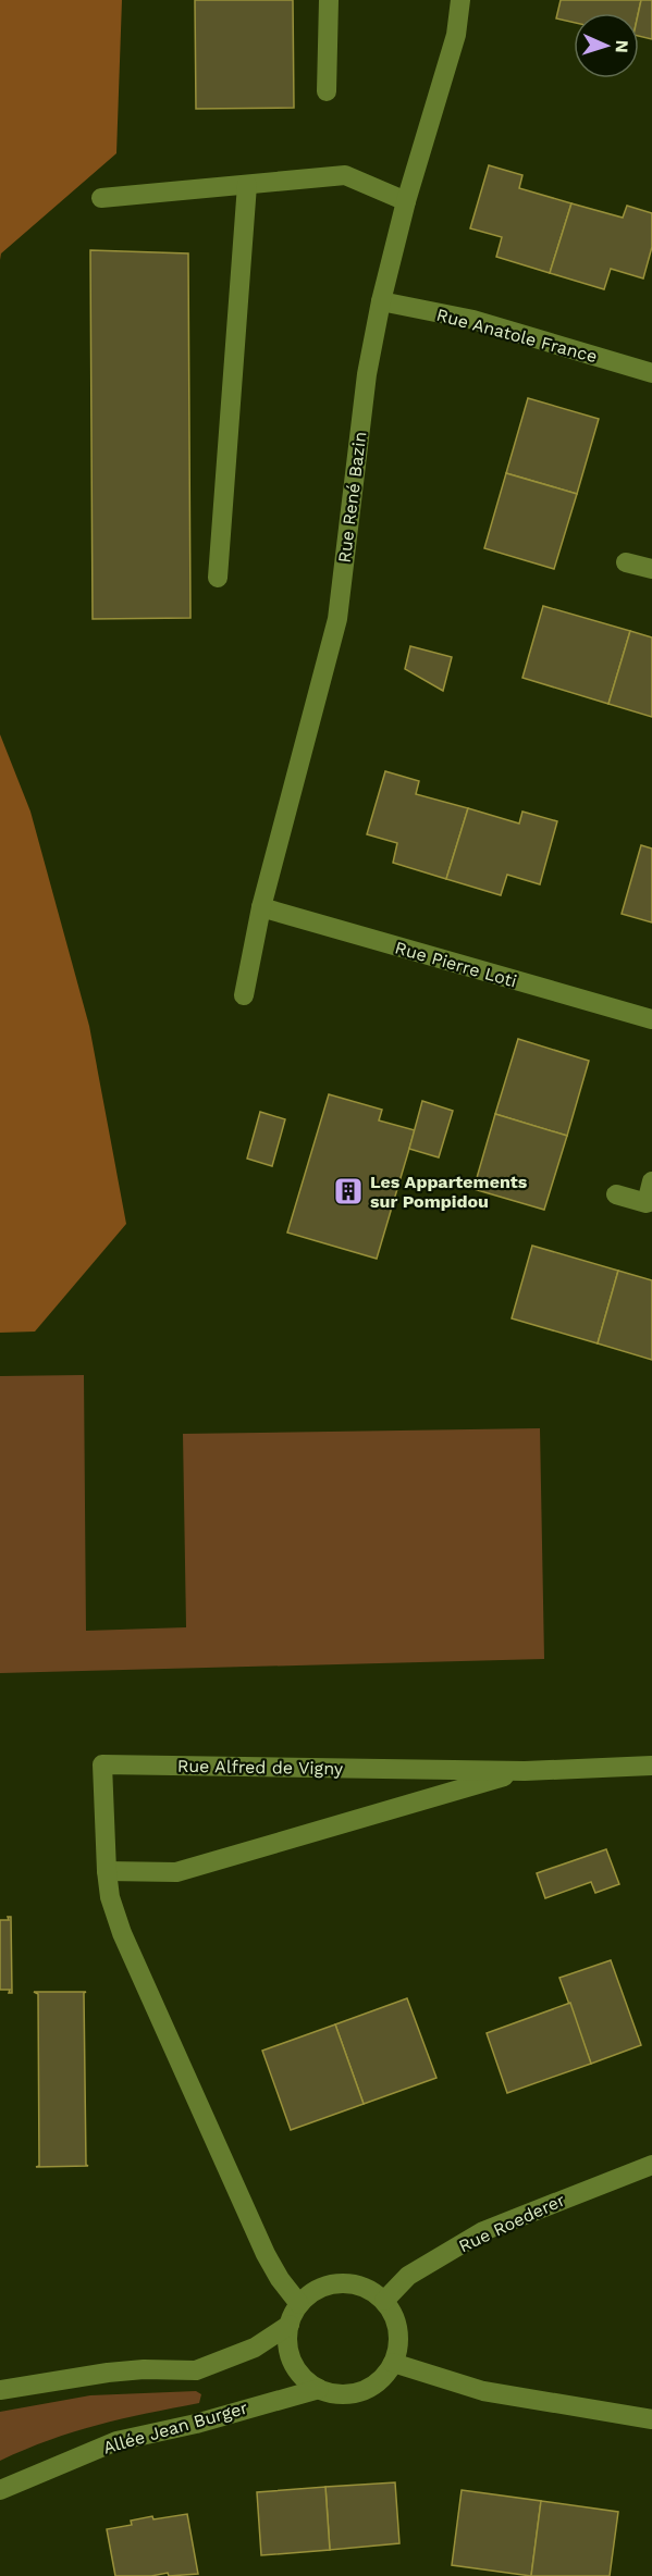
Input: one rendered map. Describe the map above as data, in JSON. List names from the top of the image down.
{
  "streets": {
    "street": [
      "Rue Anatole France",
      "Rue René Bazin",
      "Rue Pierre Loti",
      "Rue Alfred de Vigny",
      "Rue Roederer",
      "Allée Jean Burger"
    ]
  },
  "crossings": [
    ["Rue Anatole France", "Rue René Bazin"],
    ["Rue René Bazin", "Rue Pierre Loti"],
    ["Rue Alfred de Vigny", "Rue Roederer"],
    ["Rue Alfred de Vigny", "Allée Jean Burger"],
    ["Rue Roederer", "Allée Jean Burger"]
  ],
  "places": {
    "building": ["Les Appartements sur Pompidou"]
  },
  "north": "right"
}
